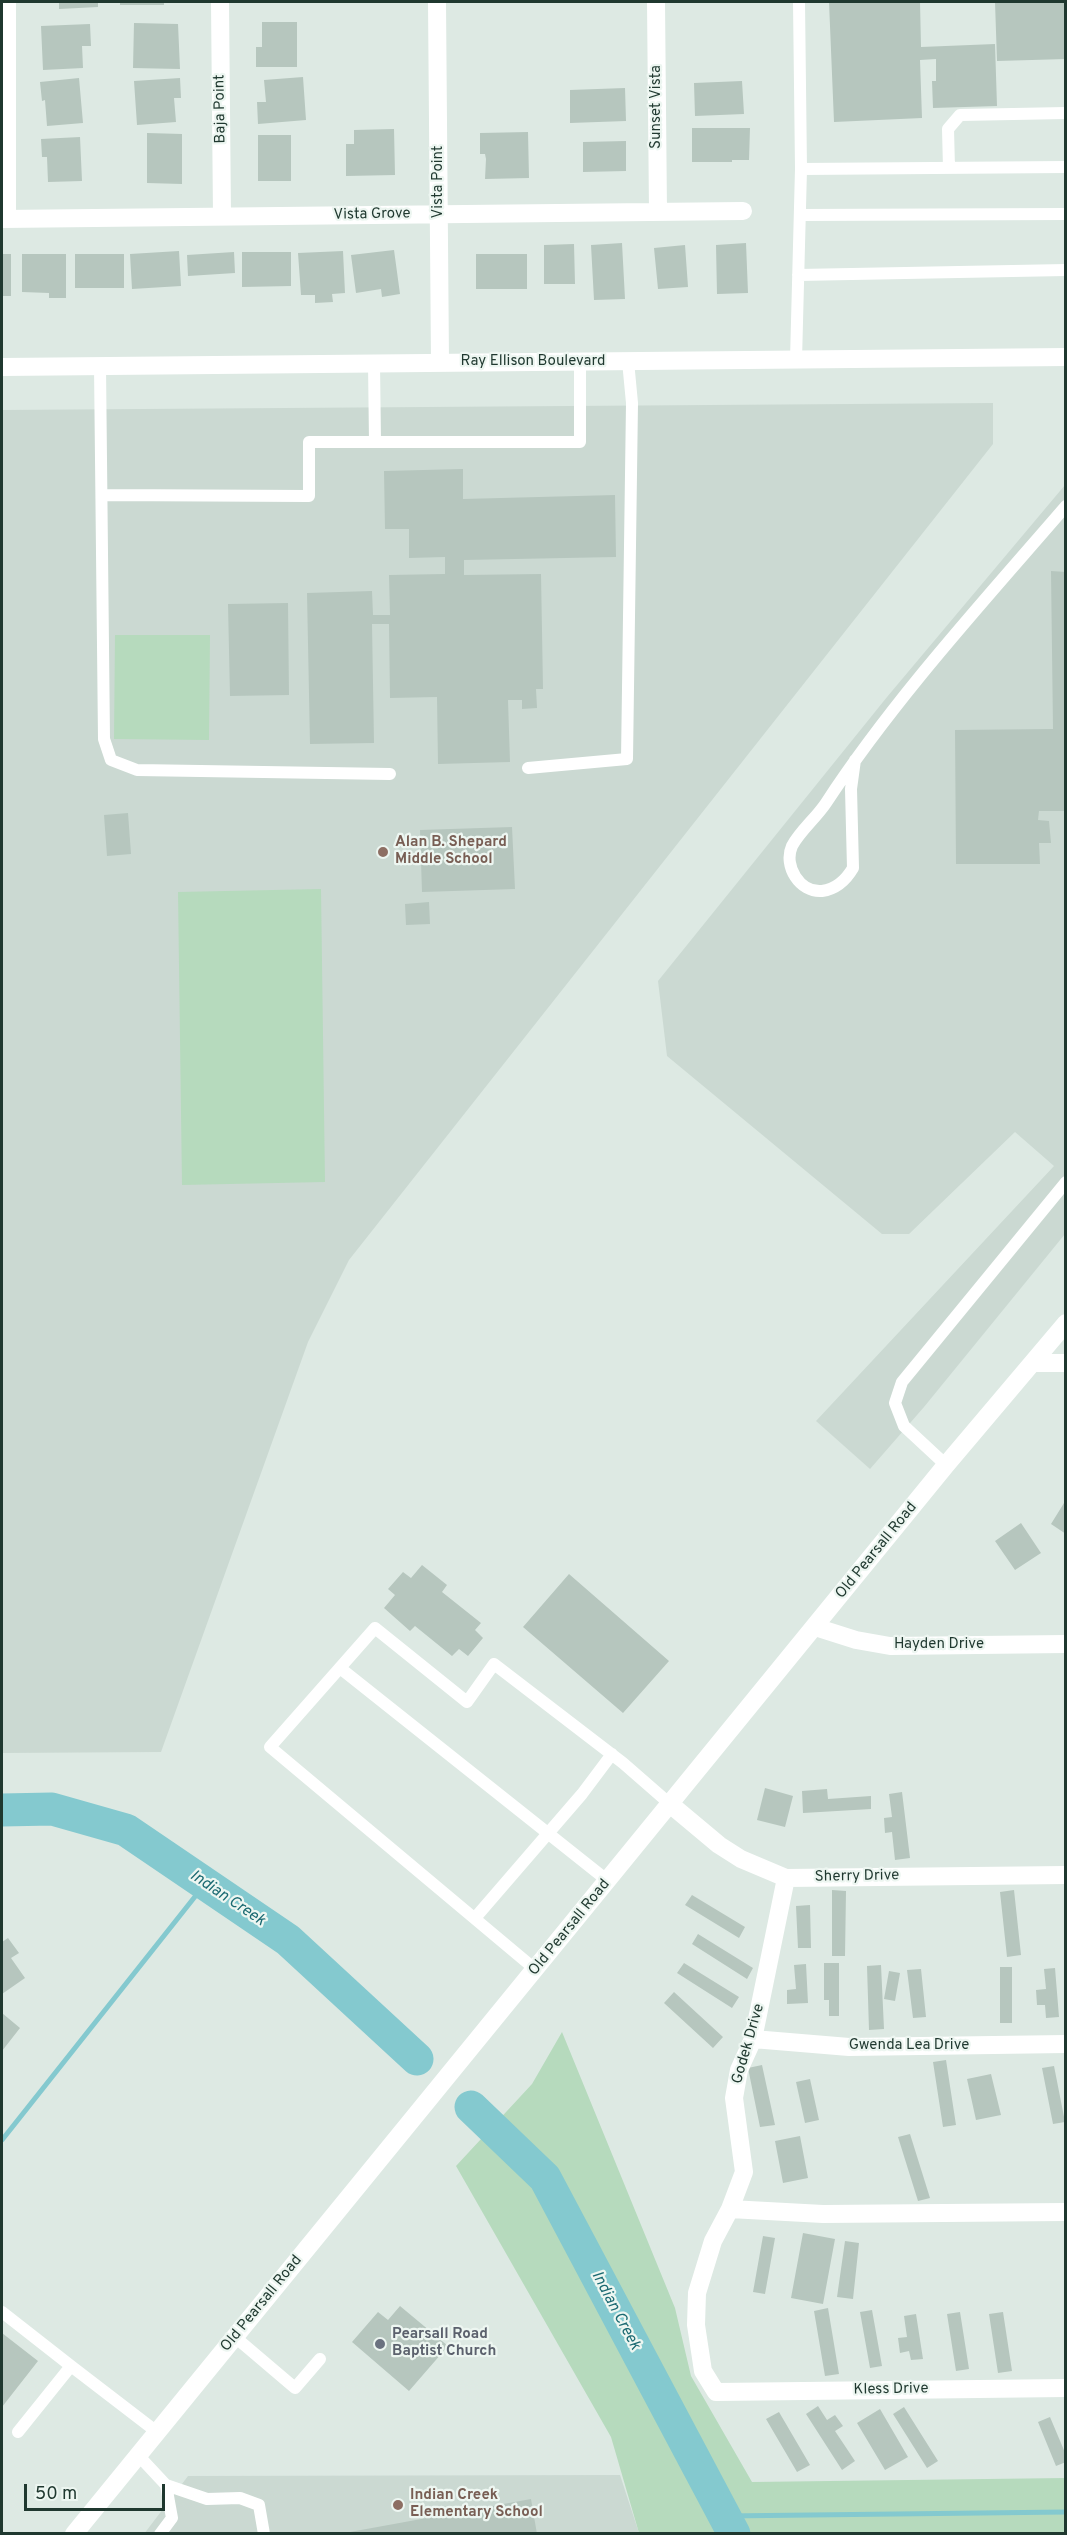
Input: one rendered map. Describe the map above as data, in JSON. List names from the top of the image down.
{
  "streets": {
    "street": [
      "Sunset Vista",
      "Baja Point",
      "Vista Point",
      "Vista Grove",
      "Ray Ellison Boulevard",
      "Old Pearsall Road",
      "Hayden Drive",
      "Sherry Drive",
      "Godek Drive",
      "Gwenda Lea Drive",
      "Kless Drive"
    ]
  },
  "crossings": [
    ["Sunset Vista", "Vista Grove"],
    ["Baja Point", "Vista Grove"],
    ["Vista Point", "Vista Grove"],
    ["Vista Point", "Ray Ellison Boulevard"],
    ["Old Pearsall Road", "Hayden Drive"],
    ["Old Pearsall Road", "Sherry Drive"],
    ["Sherry Drive", "Godek Drive"],
    ["Godek Drive", "Gwenda Lea Drive"],
    ["Godek Drive", "Kless Drive"]
  ],
  "water": ["Indian Creek"],
  "places": ["Alan B. Shepard Middle School", "Pearsall Road Baptist Church", "Indian Creek Elementary School"],
  "scale_bar": "50 m"
}
